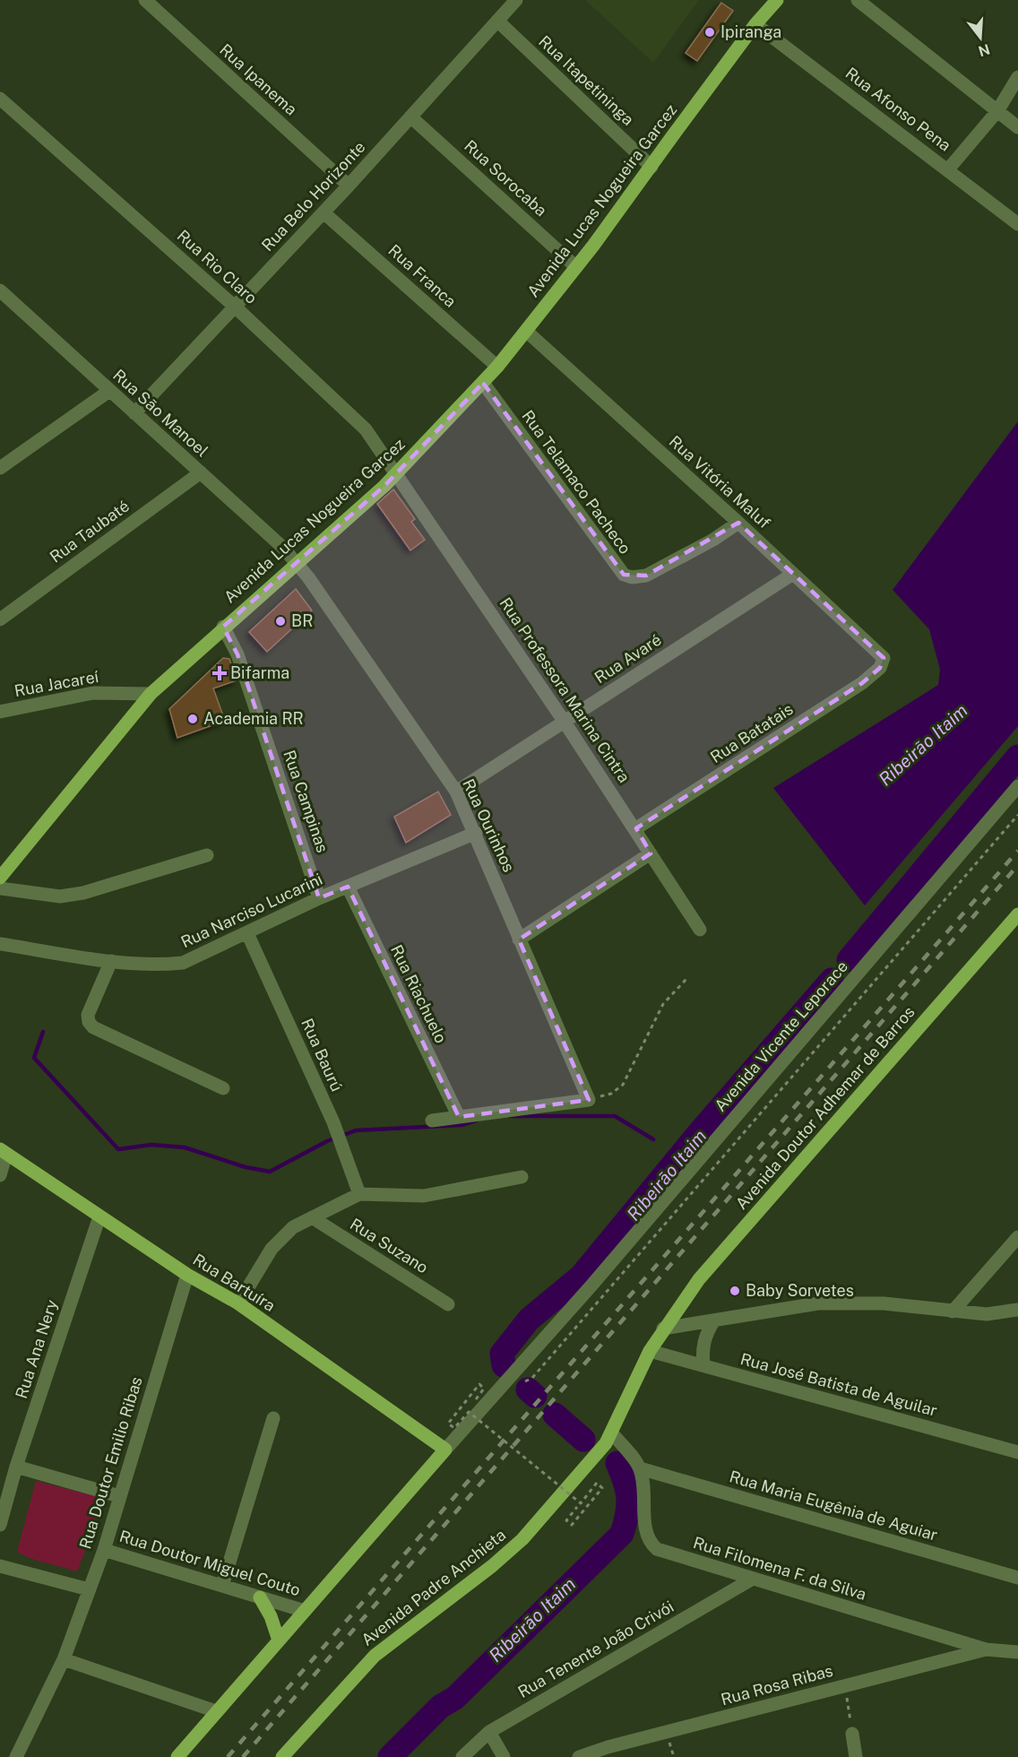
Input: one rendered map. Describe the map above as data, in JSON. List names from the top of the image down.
{
  "streets": {
    "main road": [
      "Avenida Lucas Nogueira Garcez",
      "Avenida Doutor Adhemar de Barros",
      "Rua Bartuíra",
      "Avenida Padre Anchieta"
    ],
    "street": [
      "Rua Ipanema",
      "Rua Itapetininga",
      "Rua Afonso Pena",
      "Rua Sorocaba",
      "Rua Belo Horizonte",
      "Rua Rio Claro",
      "Rua Franca",
      "Rua São Manoel",
      "Rua Telamaco Pacheco",
      "Rua Vitória Maluf",
      "Rua Taubaté",
      "Rua Avaré",
      "Rua Jacareí",
      "Rua Professora Marina Cintra",
      "Rua Batatais",
      "Rua Campinas",
      "Rua Ourinhos",
      "Rua Narciso Lucarini",
      "Rua Riachuelo",
      "Avenida Vicente Leporace",
      "Rua Baurú",
      "Rua Suzano",
      "Rua Ana Nery",
      "Rua José Batista de Aguilar",
      "Rua Doutor Emilio Ribas",
      "Rua Maria Eugênia de Aguiar",
      "Rua Doutor Miguel Couto",
      "Rua Filomena F. da Silva",
      "Rua Tenente João Crivói",
      "Rua Rosa Ribas"
    ]
  },
  "crossings": [
    ["Rua Ipanema", "Rua Belo Horizonte"],
    ["Rua Itapetininga", "Rua Belo Horizonte"],
    ["Rua Itapetininga", "Avenida Lucas Nogueira Garcez"],
    ["Rua Afonso Pena", "Avenida Lucas Nogueira Garcez"],
    ["Rua Sorocaba", "Rua Belo Horizonte"],
    ["Rua Sorocaba", "Avenida Lucas Nogueira Garcez"],
    ["Rua Belo Horizonte", "Rua Rio Claro"],
    ["Rua Belo Horizonte", "Rua Franca"],
    ["Rua Belo Horizonte", "Rua São Manoel"],
    ["Avenida Lucas Nogueira Garcez", "Rua Rio Claro"],
    ["Avenida Lucas Nogueira Garcez", "Rua Franca"],
    ["Avenida Lucas Nogueira Garcez", "Rua São Manoel"],
    ["Avenida Lucas Nogueira Garcez", "Rua Telamaco Pacheco"],
    ["Avenida Lucas Nogueira Garcez", "Rua Vitória Maluf"],
    ["Avenida Lucas Nogueira Garcez", "Rua Jacareí"],
    ["Avenida Lucas Nogueira Garcez", "Rua Professora Marina Cintra"],
    ["Avenida Lucas Nogueira Garcez", "Rua Campinas"],
    ["Avenida Lucas Nogueira Garcez", "Rua Ourinhos"],
    ["Rua Rio Claro", "Rua Professora Marina Cintra"],
    ["Rua São Manoel", "Rua Taubaté"],
    ["Rua São Manoel", "Rua Ourinhos"],
    ["Rua Telamaco Pacheco", "Rua Vitória Maluf"],
    ["Rua Vitória Maluf", "Rua Avaré"],
    ["Rua Vitória Maluf", "Rua Batatais"],
    ["Rua Avaré", "Rua Professora Marina Cintra"],
    ["Rua Avaré", "Rua Ourinhos"],
    ["Rua Professora Marina Cintra", "Rua Batatais"],
    ["Rua Campinas", "Rua Narciso Lucarini"],
    ["Rua Ourinhos", "Rua Narciso Lucarini"],
    ["Rua Narciso Lucarini", "Rua Riachuelo"],
    ["Rua Narciso Lucarini", "Rua Baurú"],
    ["Avenida Vicente Leporace", "Rua Bartuíra"],
    ["Avenida Doutor Adhemar de Barros", "Avenida Padre Anchieta"],
    ["Rua Bartuíra", "Rua Ana Nery"],
    ["Rua Bartuíra", "Rua Doutor Emilio Ribas"],
    ["Rua José Batista de Aguilar", "Avenida Padre Anchieta"],
    ["Rua Doutor Emilio Ribas", "Rua Doutor Miguel Couto"],
    ["Rua Maria Eugênia de Aguiar", "Rua Filomena F. da Silva"],
    ["Rua Filomena F. da Silva", "Avenida Padre Anchieta"],
    ["Rua Filomena F. da Silva", "Rua Tenente João Crivói"],
    ["Rua Filomena F. da Silva", "Rua Rosa Ribas"]
  ],
  "water": ["Ribeirão Itaim"],
  "places": {
    "other": [
      "Ipiranga",
      "BR",
      "Academia RR",
      "Baby Sorvetes"
    ],
    "health": ["Bifarma"]
  },
  "north": "bottom"
}
